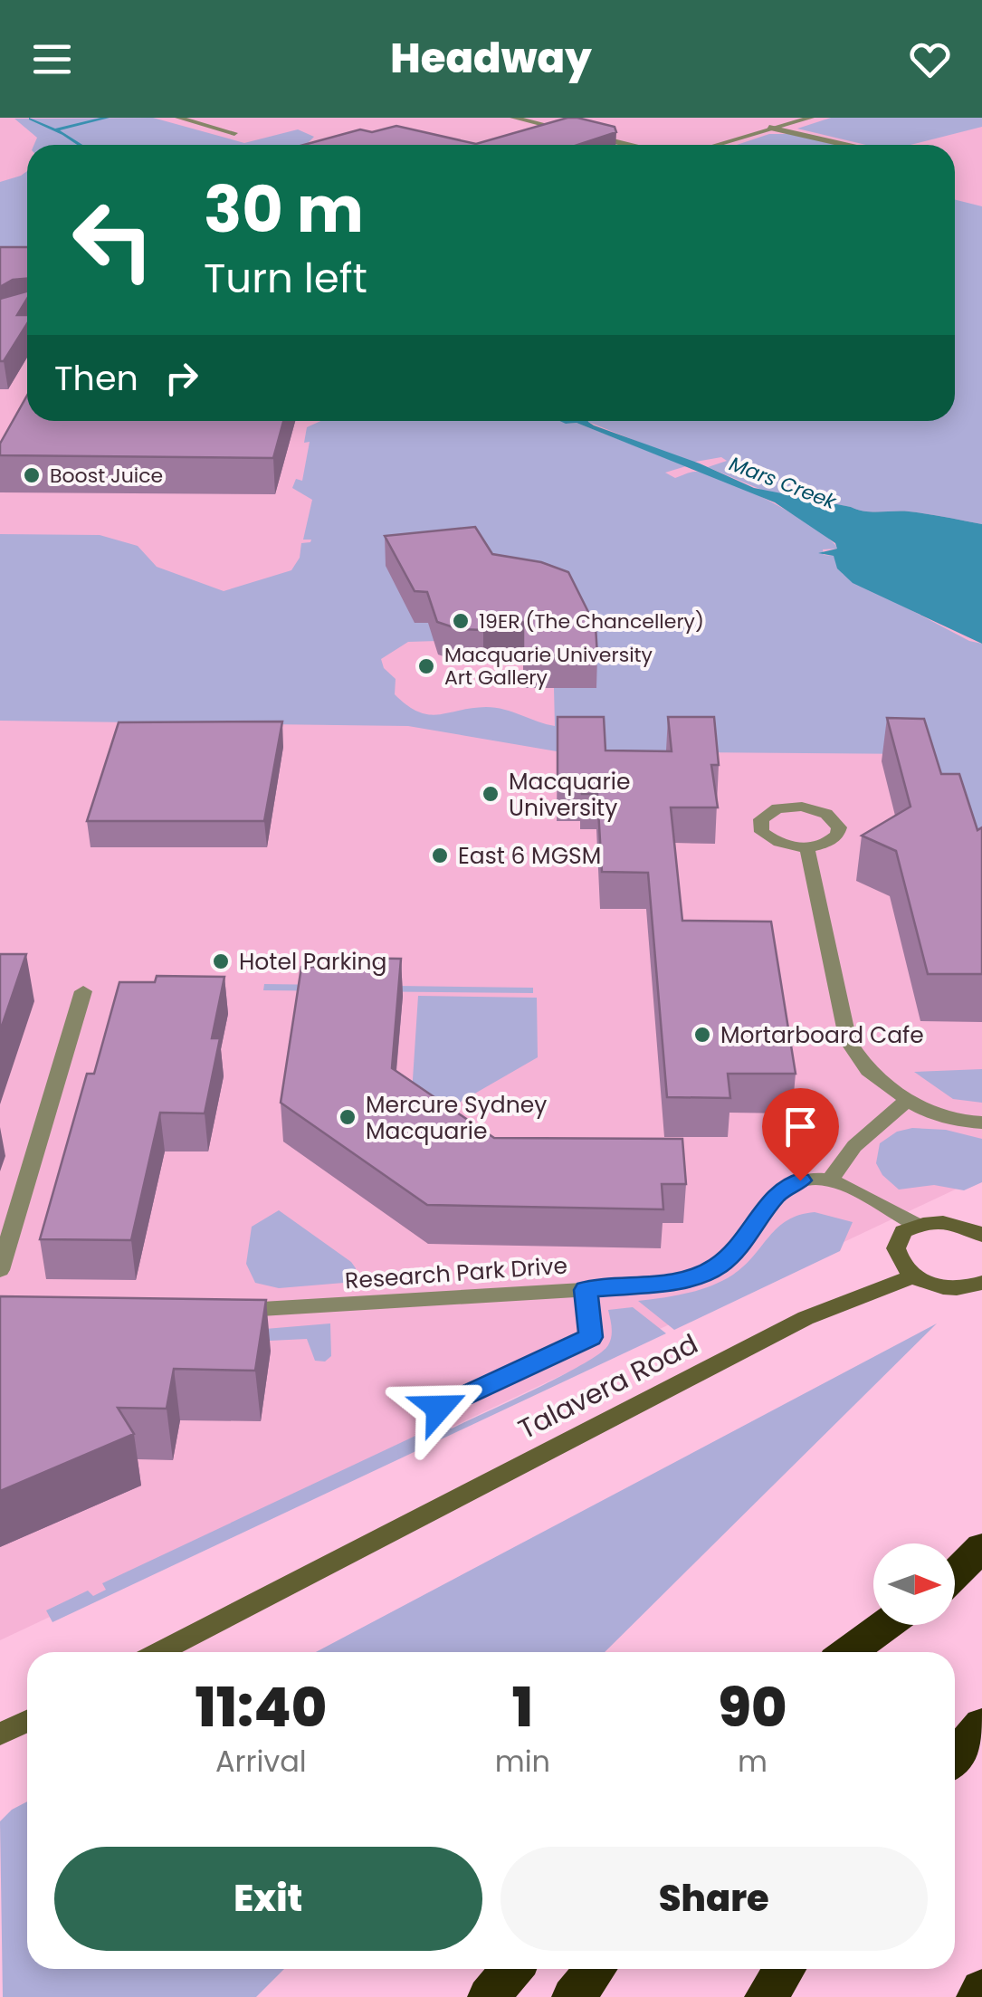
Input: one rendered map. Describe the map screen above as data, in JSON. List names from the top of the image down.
{
  "streets": {
    "street": ["Research Park Drive", "Talavera Road"]
  },
  "water": ["Mars Creek"],
  "places": [
    "Boost Juice",
    "19ER (The Chancellery)",
    "Macquarie University Art Gallery",
    "Macquarie University",
    "East 6 MGSM",
    "Hotel Parking",
    "Mortarboard Cafe",
    "Mercure Sydney Macquarie"
  ],
  "north": "right",
  "page": {
    "header": "Headway",
    "turn": ["30 m", "Turn left"],
    "then": "Then",
    "eta": [
      "11:40",
      "Arrival",
      "1",
      "min",
      "90",
      "m"
    ],
    "buttons": ["Exit", "Share"]
  }
}
